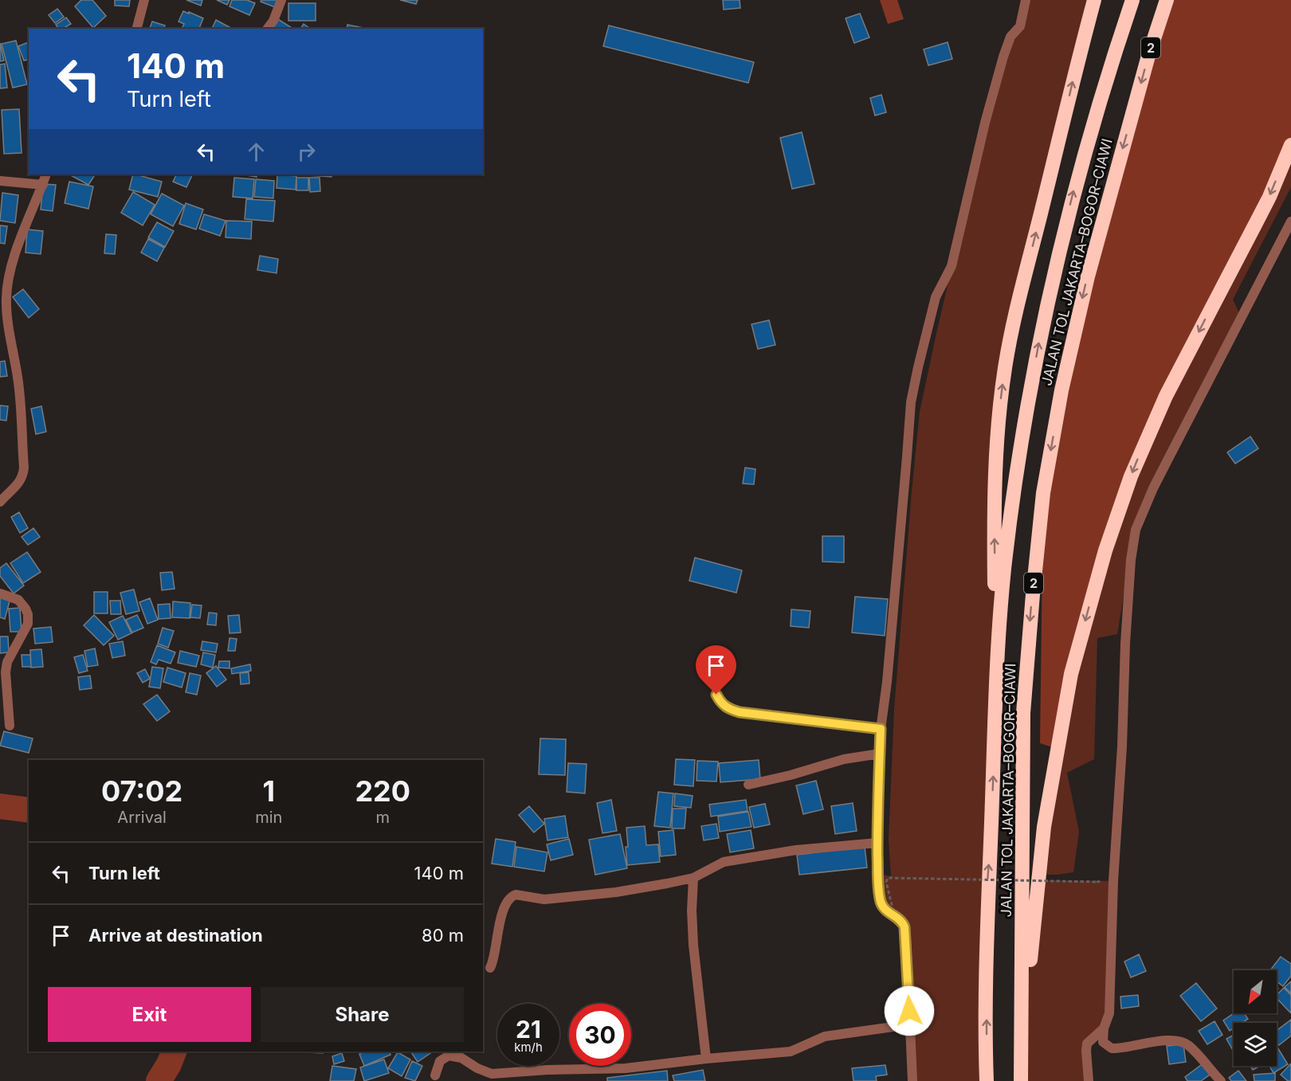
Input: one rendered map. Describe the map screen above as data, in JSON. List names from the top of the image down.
{
  "streets": {
    "highway": ["2", "JALAN TOL JAKARTA–BOGOR–CIAWI"]
  },
  "north": "bottom left",
  "page": {
    "turn": ["140 m", "Turn left"],
    "eta": [
      "07:02",
      "Arrival",
      "1",
      "min",
      "220",
      "m"
    ],
    "list": [
      {
        "name": "Turn left",
        "value": "140 m"
      },
      {
        "name": "Arrive at destination",
        "value": "80 m"
      }
    ],
    "buttons": ["Exit", "Share"],
    "speed": "21 km/h",
    "limit": "30"
  }
}
